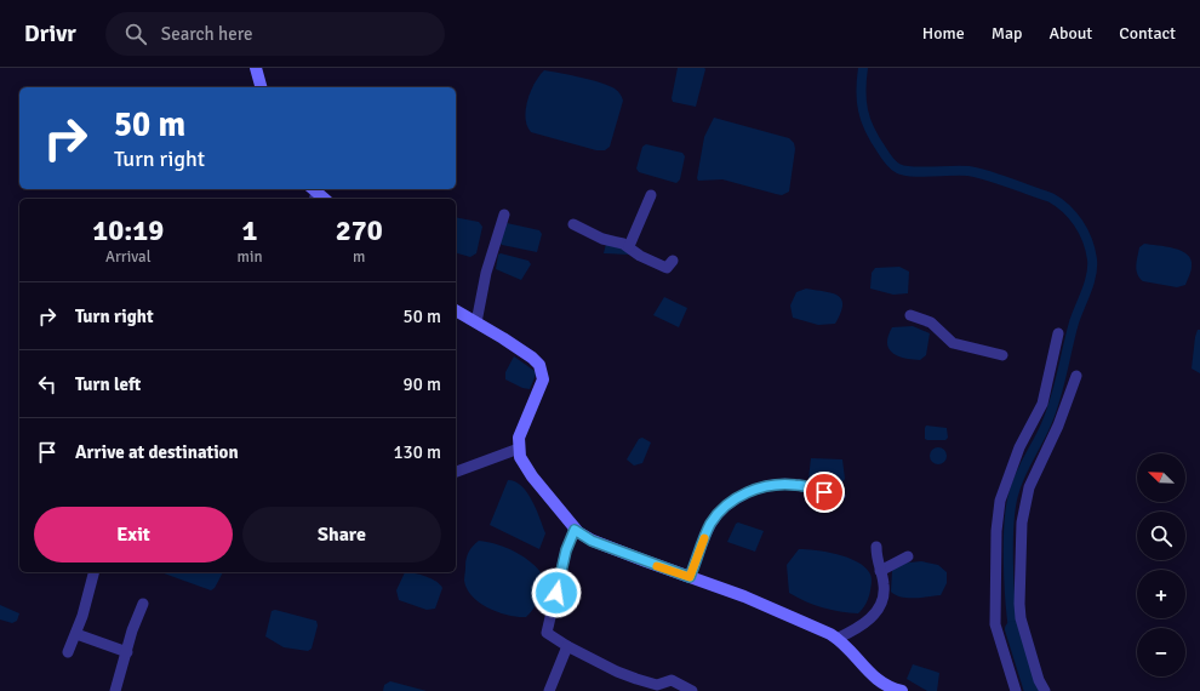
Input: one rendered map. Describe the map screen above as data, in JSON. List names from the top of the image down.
{
  "north": "top left",
  "page": {
    "header": "Drivr",
    "search": "Search here",
    "nav": [
      "Home",
      "Map",
      "About",
      "Contact"
    ],
    "turn": ["50 m", "Turn right"],
    "eta": [
      "10:19",
      "Arrival",
      "1",
      "min",
      "270",
      "m"
    ],
    "list": [
      {
        "name": "Turn right",
        "value": "50 m"
      },
      {
        "name": "Turn left",
        "value": "90 m"
      },
      {
        "name": "Arrive at destination",
        "value": "130 m"
      }
    ],
    "map_buttons": ["+", "−"],
    "buttons": ["Exit", "Share"]
  }
}
